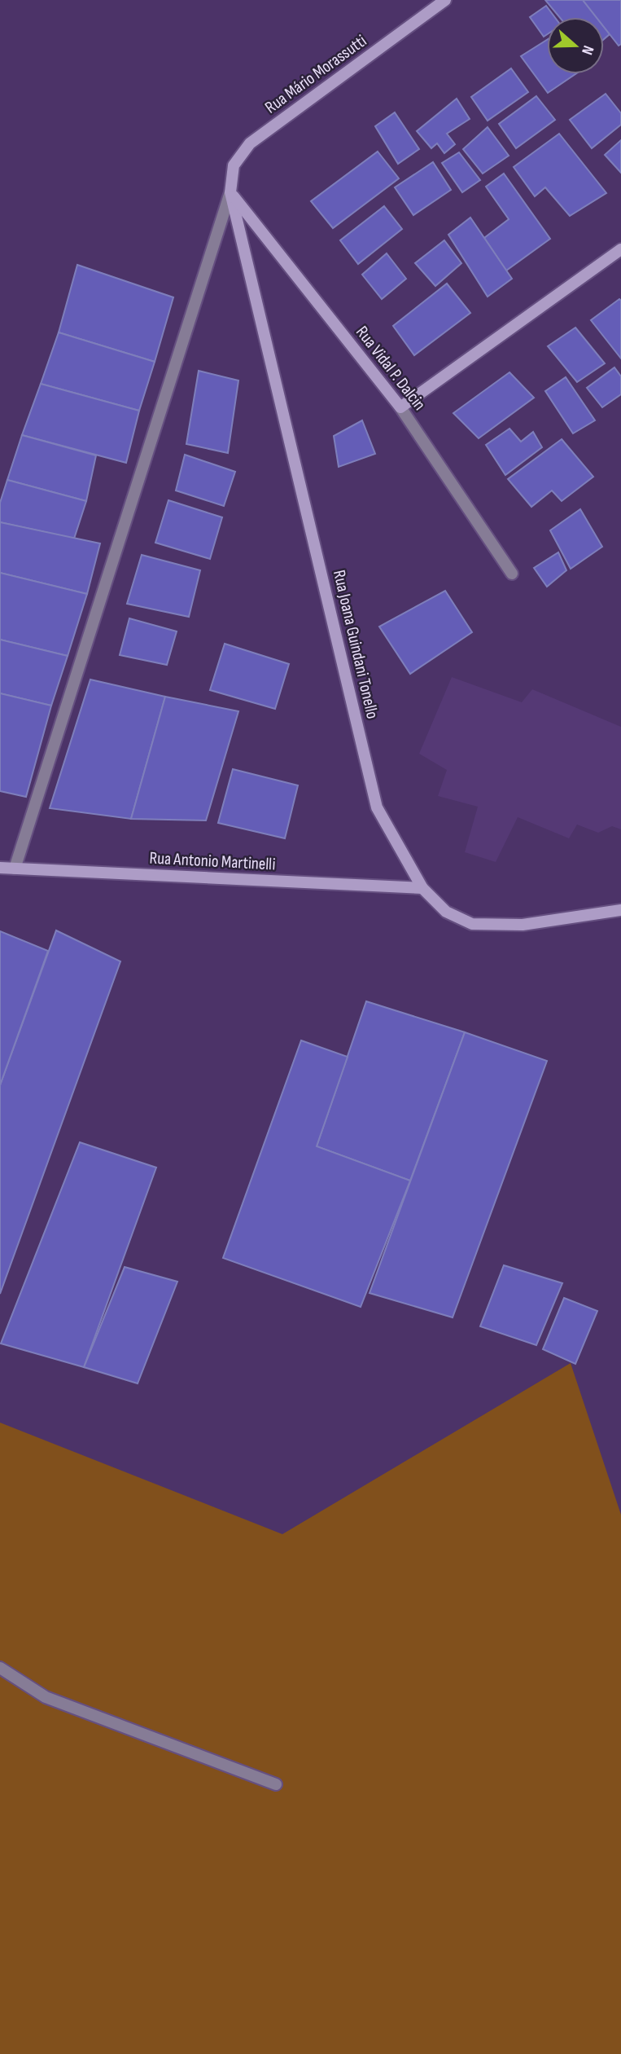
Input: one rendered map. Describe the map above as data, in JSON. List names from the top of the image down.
{
  "streets": {
    "main road": [
      "Rua Mário Morassutti",
      "Rua Vidal P. Dalcin",
      "Rua Joana Guindani Tonello",
      "Rua Antonio Martinelli"
    ]
  },
  "crossings": [
    ["Rua Mário Morassutti", "Rua Vidal P. Dalcin"],
    ["Rua Mário Morassutti", "Rua Joana Guindani Tonello"],
    ["Rua Vidal P. Dalcin", "Rua Joana Guindani Tonello"],
    ["Rua Joana Guindani Tonello", "Rua Antonio Martinelli"]
  ],
  "north": "right"
}
